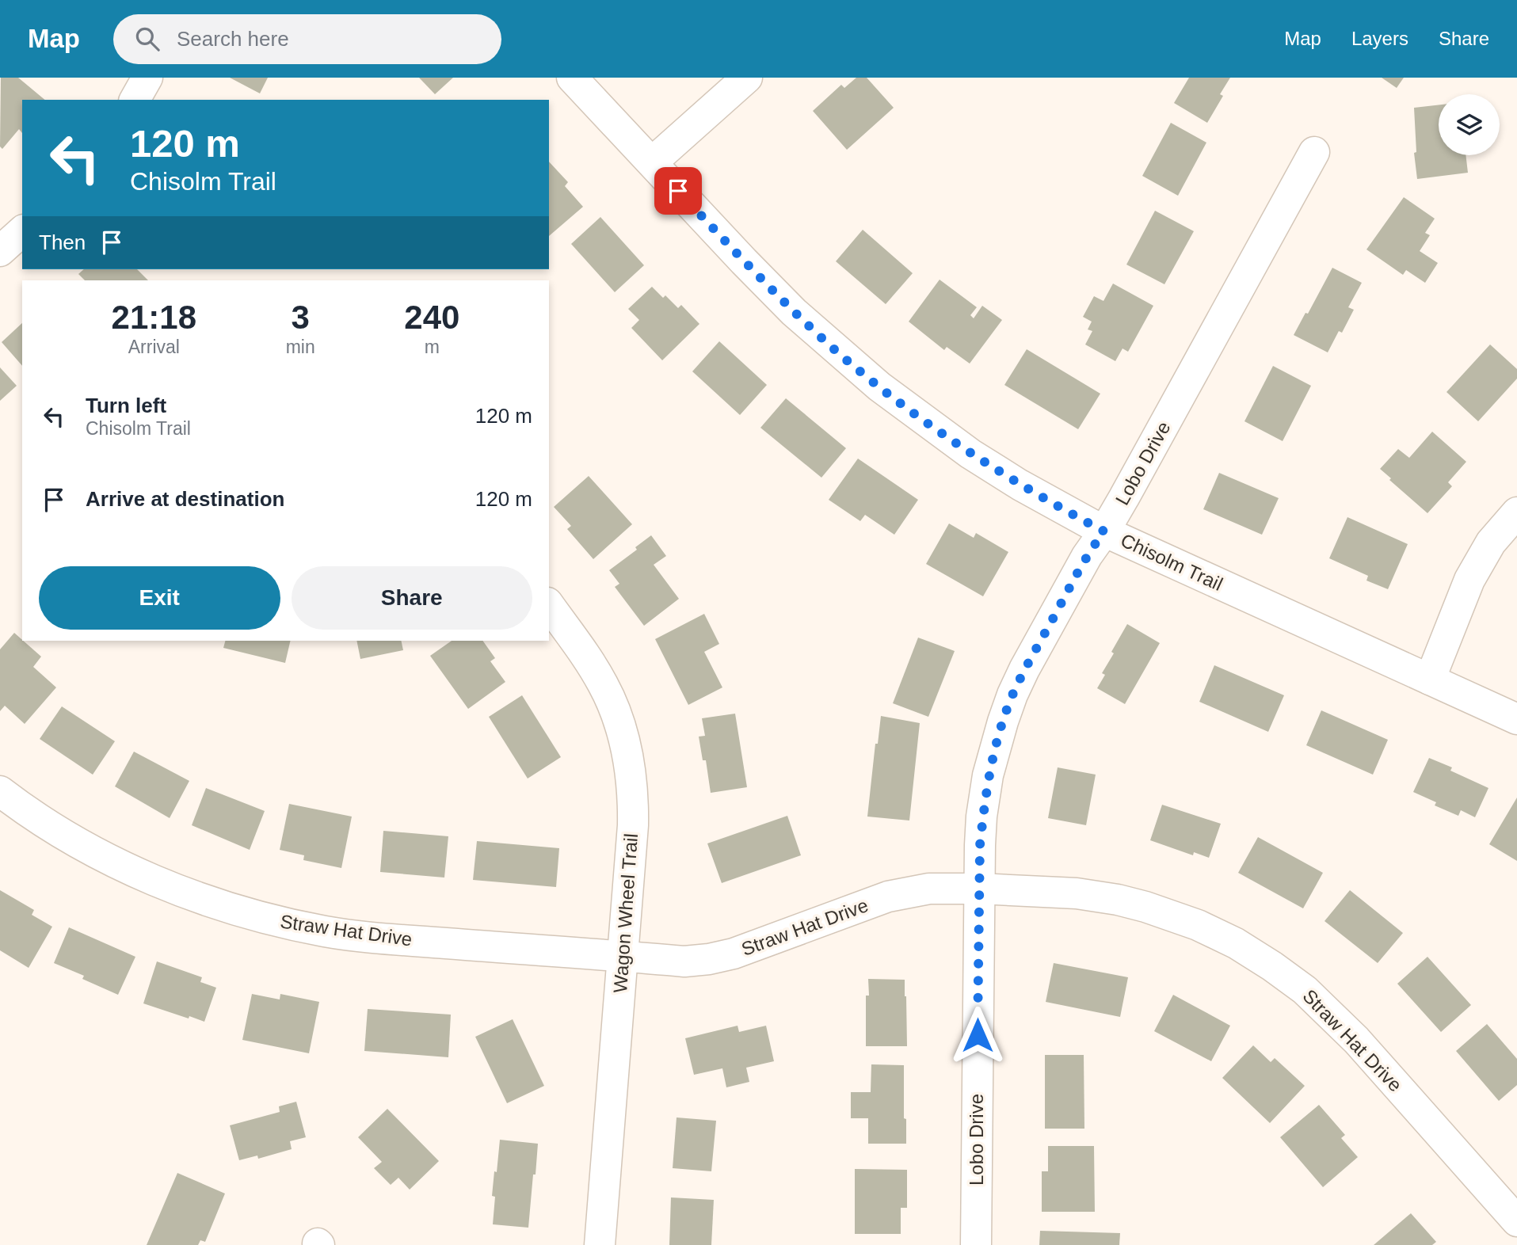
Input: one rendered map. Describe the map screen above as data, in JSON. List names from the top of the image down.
{
  "streets": {
    "street": [
      "Lobo Drive",
      "Chisolm Trail",
      "Wagon Wheel Trail",
      "Straw Hat Drive"
    ]
  },
  "crossings": [
    ["Lobo Drive", "Chisolm Trail"],
    ["Lobo Drive", "Straw Hat Drive"],
    ["Wagon Wheel Trail", "Straw Hat Drive"]
  ],
  "page": {
    "header": "Map",
    "search": "Search here",
    "nav": ["Map", "Layers", "Share"],
    "turn": ["120 m", "Chisolm Trail"],
    "then": "Then",
    "eta": [
      "21:18",
      "Arrival",
      "3",
      "min",
      "240",
      "m"
    ],
    "list": [
      {
        "name": "Turn left",
        "note": "Chisolm Trail",
        "value": "120 m"
      },
      {
        "name": "Arrive at destination",
        "value": "120 m"
      }
    ],
    "buttons": ["Exit", "Share"]
  }
}
